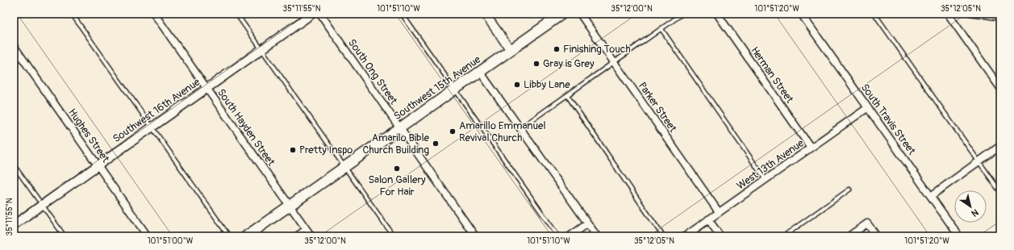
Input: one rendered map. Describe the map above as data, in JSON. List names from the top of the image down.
{
  "streets": {
    "main road": ["Southwest 15th Avenue"],
    "street": [
      "South Ong Street",
      "Herman Street",
      "Parker Street",
      "Southwest 16th Avenue",
      "South Travis Street",
      "South Hayden Street",
      "Hughes Street",
      "West 13th Avenue"
    ]
  },
  "crossings": [
    ["South Ong Street", "Southwest 15th Avenue"],
    ["Herman Street", "West 13th Avenue"],
    ["Southwest 15th Avenue", "South Hayden Street"],
    ["Parker Street", "West 13th Avenue"],
    ["Southwest 16th Avenue", "South Hayden Street"],
    ["Southwest 16th Avenue", "Hughes Street"],
    ["South Travis Street", "West 13th Avenue"]
  ],
  "places": [
    "Finishing Touch",
    "Gray is Grey",
    "Libby Lane",
    "Amarillo Emmanuel Revival Church",
    "Amarilo Bible Church Building",
    "Pretty Inspo",
    "Salon Gallery For Hair"
  ],
  "north": "bottom right",
  "coordinates": [
    "35°11'55\"N",
    "101°51'10\"W",
    "35°12'00\"N",
    "101°51'20\"W",
    "35°12'05\"N",
    "101°51'00\"W"
  ]
}
